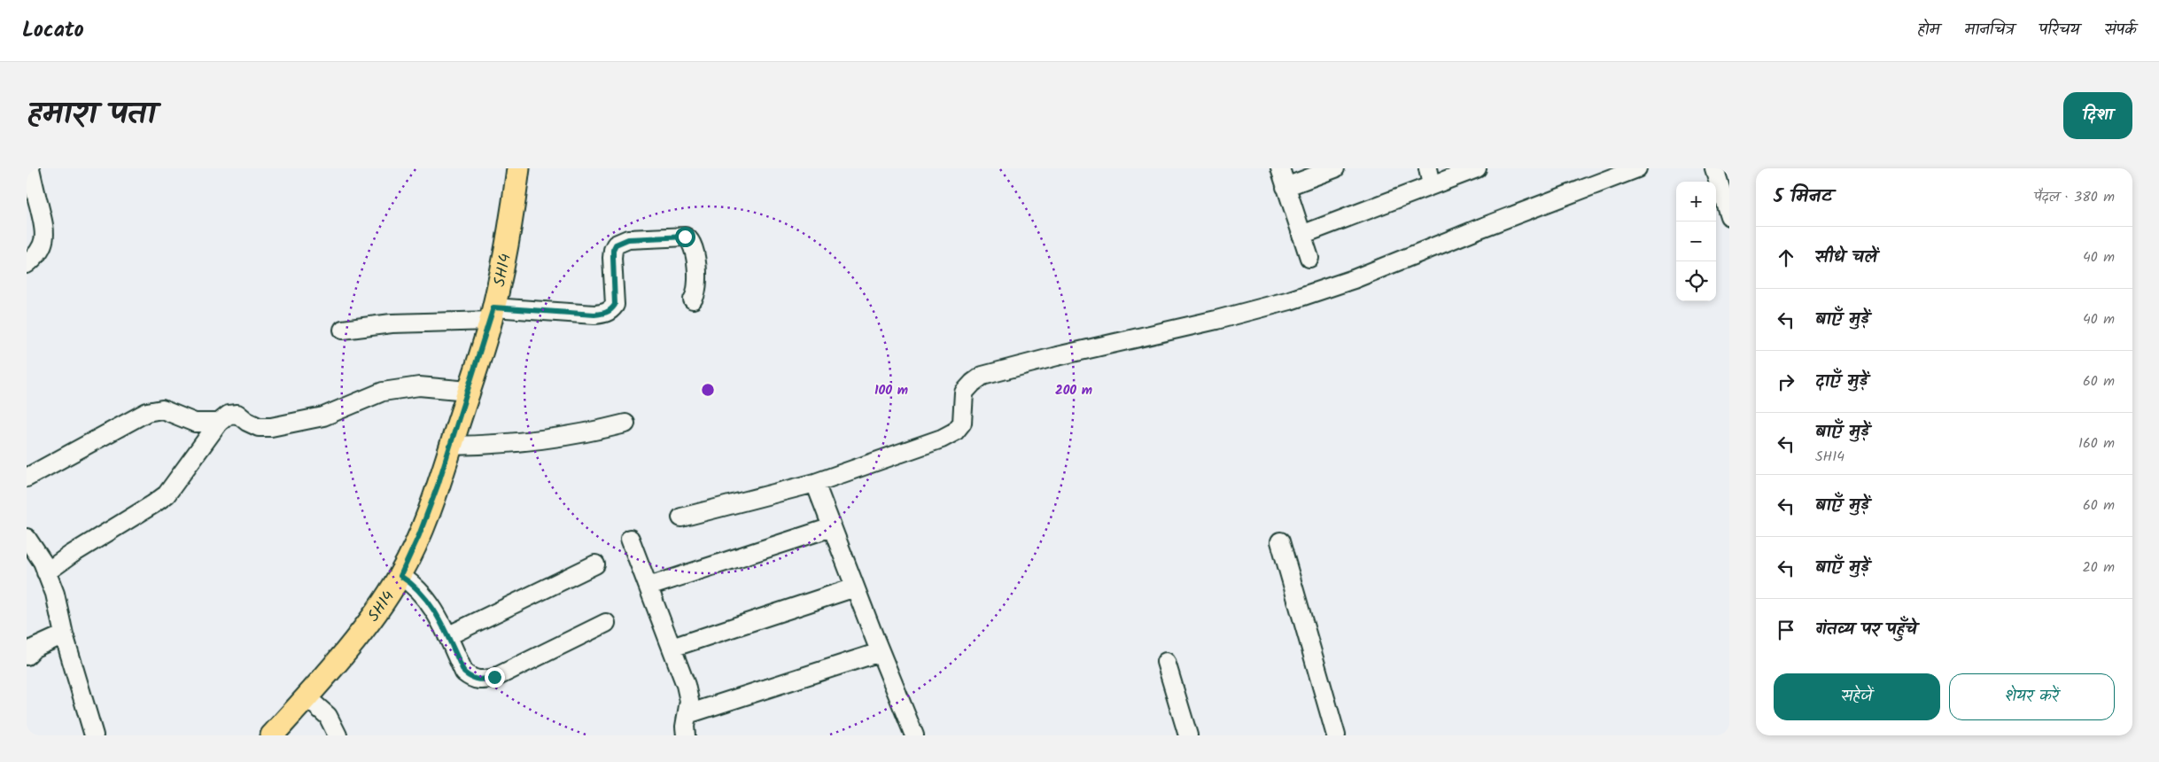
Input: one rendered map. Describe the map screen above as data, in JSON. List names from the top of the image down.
{
  "streets": {
    "main road": ["SH14"]
  },
  "page": {
    "header": "Locato",
    "nav": [
      "होम",
      "मानचित्र",
      "परिचय",
      "संपर्क"
    ],
    "title": "हमारा पता",
    "buttons": [
      "दिशा",
      ["सहेजें", "शेयर करें"]
    ],
    "heading": ["5 मिनट", "पैदल · 380 m"],
    "map_buttons": ["+", "−"],
    "list": [
      ["सीधे चलें", "40 m"],
      ["बाएँ मुड़ें", "40 m"],
      ["दाएँ मुड़ें", "60 m"],
      ["बाएँ मुड़ें", "SH14", "160 m"],
      ["बाएँ मुड़ें", "60 m"],
      ["बाएँ मुड़ें", "20 m"],
      "गंतव्य पर पहुँचे"
    ]
  },
  "rings": ["100 m", "200 m"]
}
